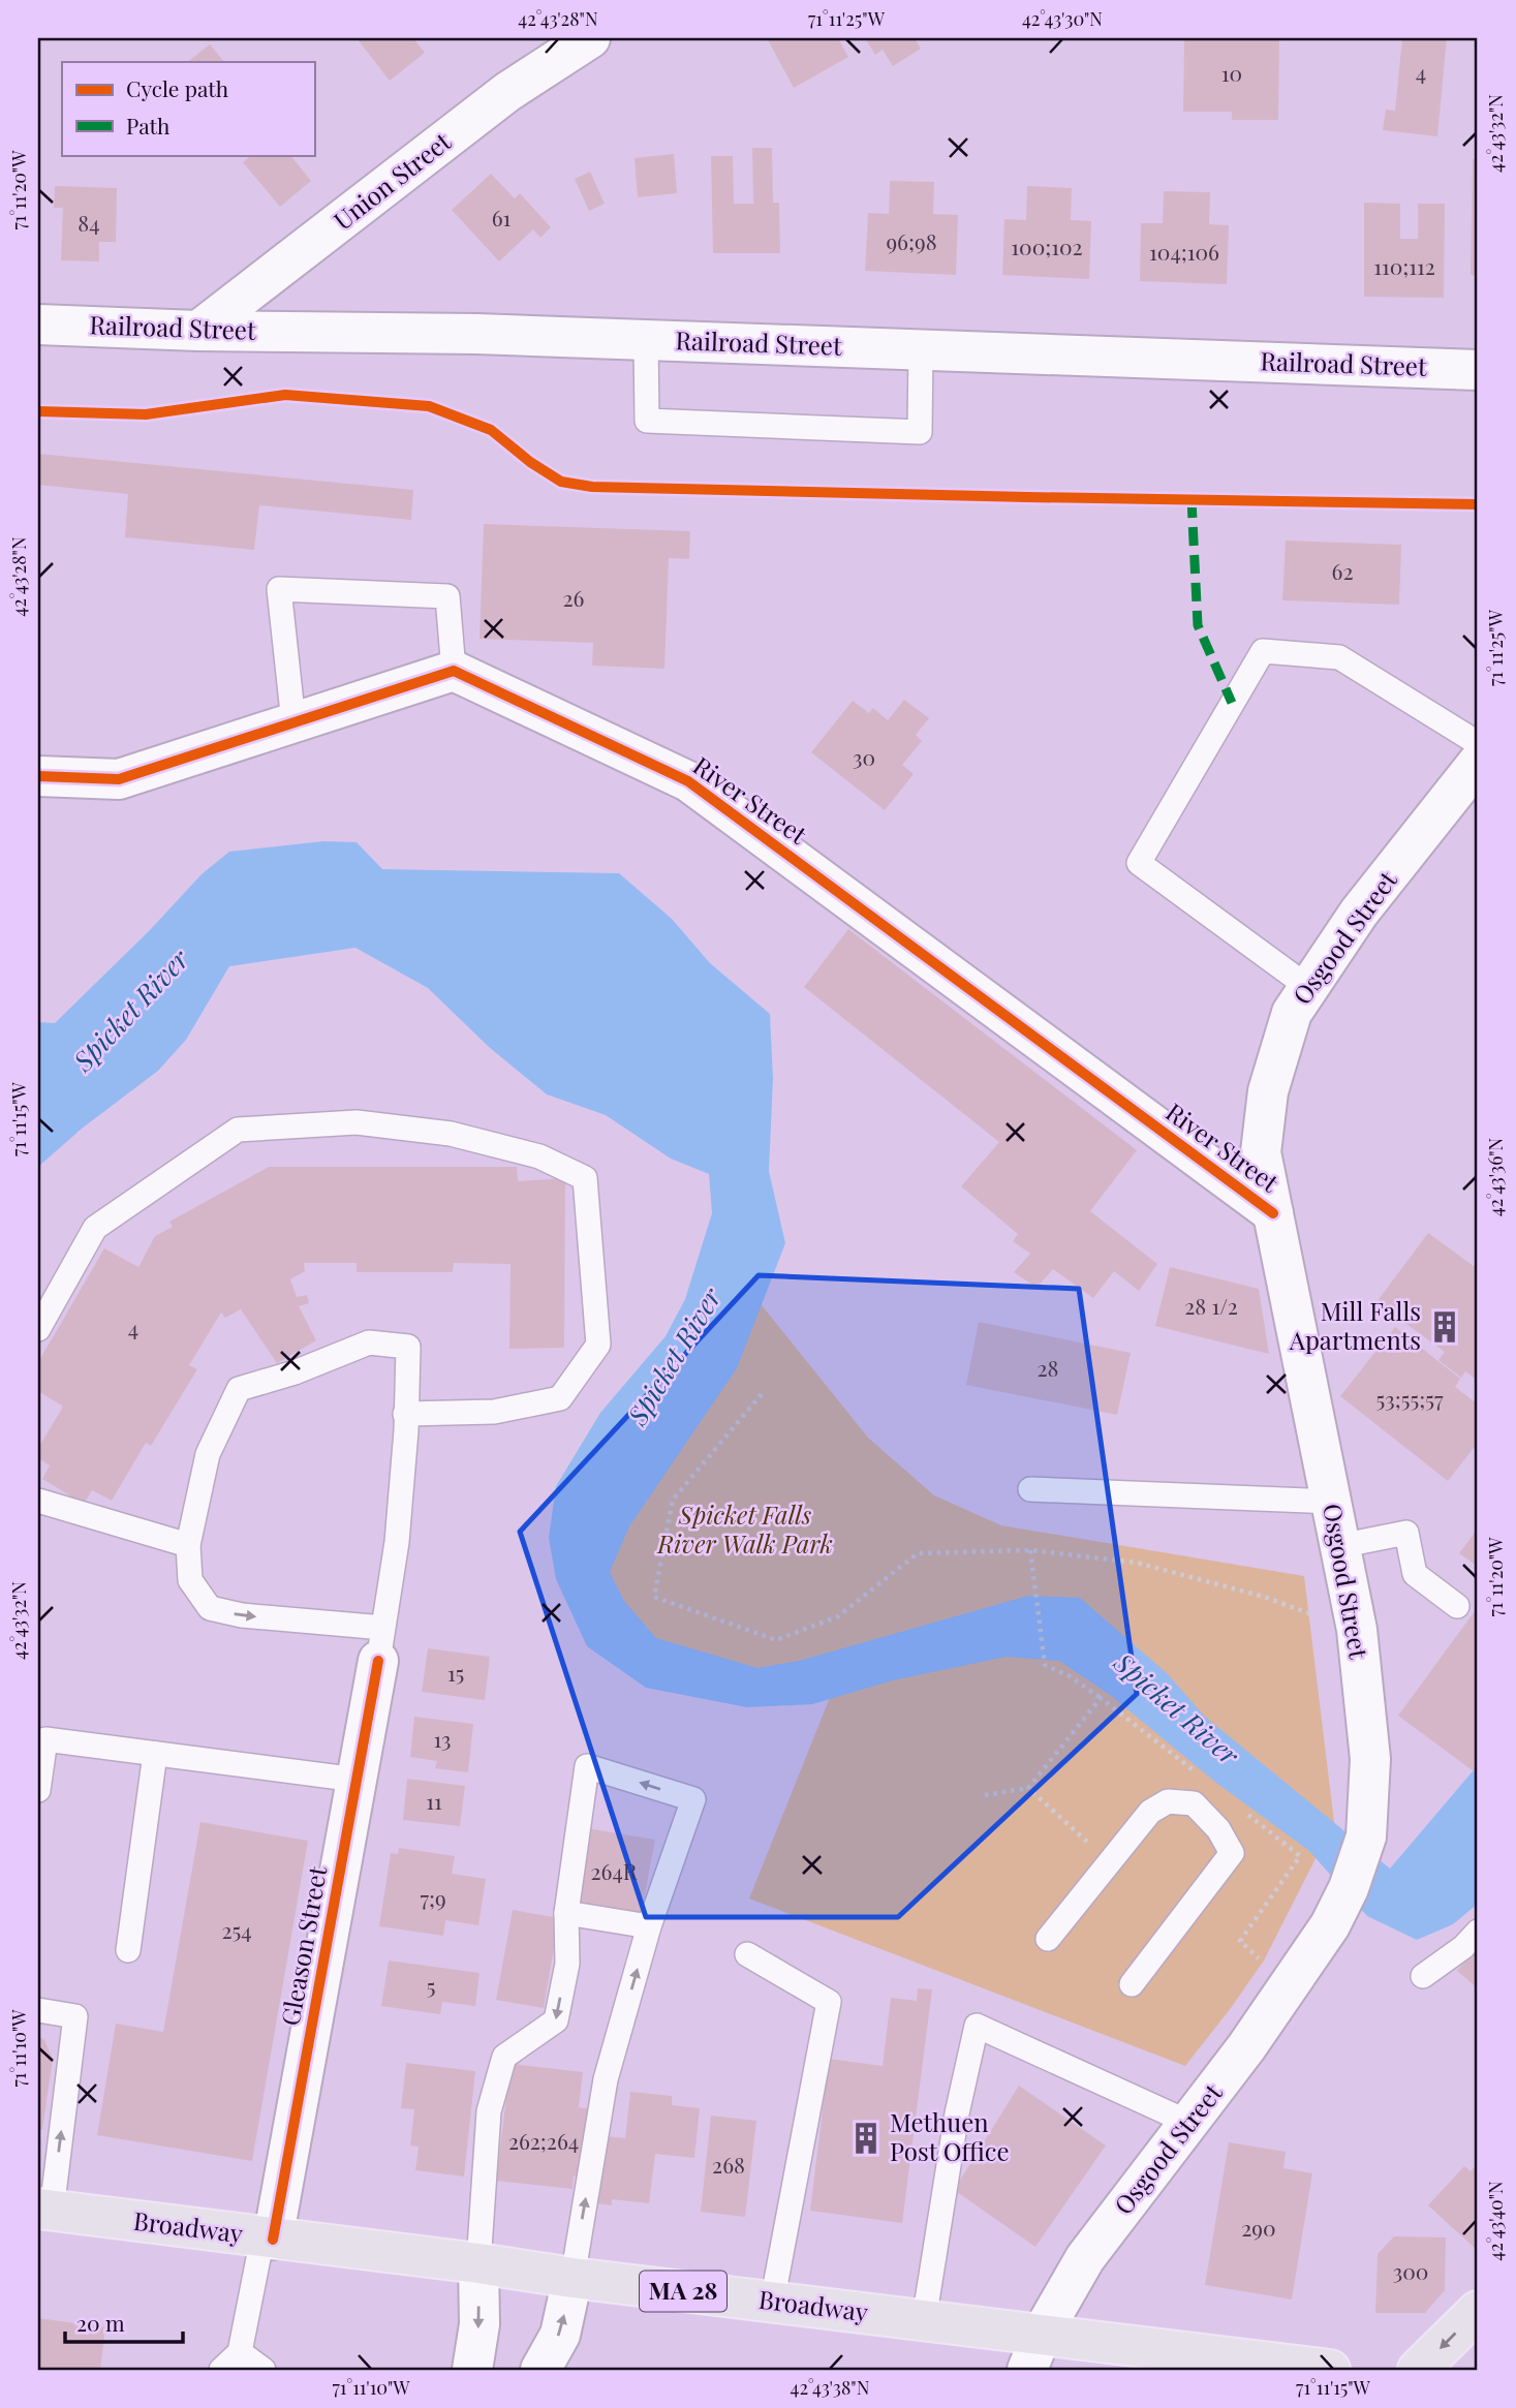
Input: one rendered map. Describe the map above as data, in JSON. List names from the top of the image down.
{
  "streets": {
    "main road": [
      "Union Street",
      "Railroad Street",
      "River Street",
      "Osgood Street",
      "Gleason Street",
      "Broadway",
      "MA 28"
    ]
  },
  "crossings": [
    ["Union Street", "Railroad Street"],
    ["River Street", "Osgood Street"],
    ["Osgood Street", "Broadway"],
    ["Gleason Street", "Broadway"]
  ],
  "water": ["Spicket River"],
  "parks": ["Spicket Falls River Walk Park"],
  "places": {
    "building": ["Mill Falls Apartments", "Methuen Post Office"]
  },
  "house_numbers": [
    "4",
    "10",
    "61",
    "84",
    "96;98",
    "100;102",
    "104;106",
    "110;112",
    "62",
    "26",
    "30",
    "28 1/2",
    "4",
    "28",
    "53;55;57",
    "15",
    "13",
    "11",
    "264R",
    "7;9",
    "254",
    "5",
    "262;264",
    "268",
    "290",
    "300"
  ],
  "legend": ["Cycle path", "Path"],
  "scale_bar": "20 m",
  "coordinates": [
    "42°43'28\"N",
    "71°11'25\"W",
    "42°43'30\"N",
    "42°43'32\"N",
    "71°11'20\"W",
    "71°11'15\"W",
    "42°43'36\"N",
    "71°11'10\"W",
    "42°43'40\"N",
    "42°43'38\"N"
  ]
}
